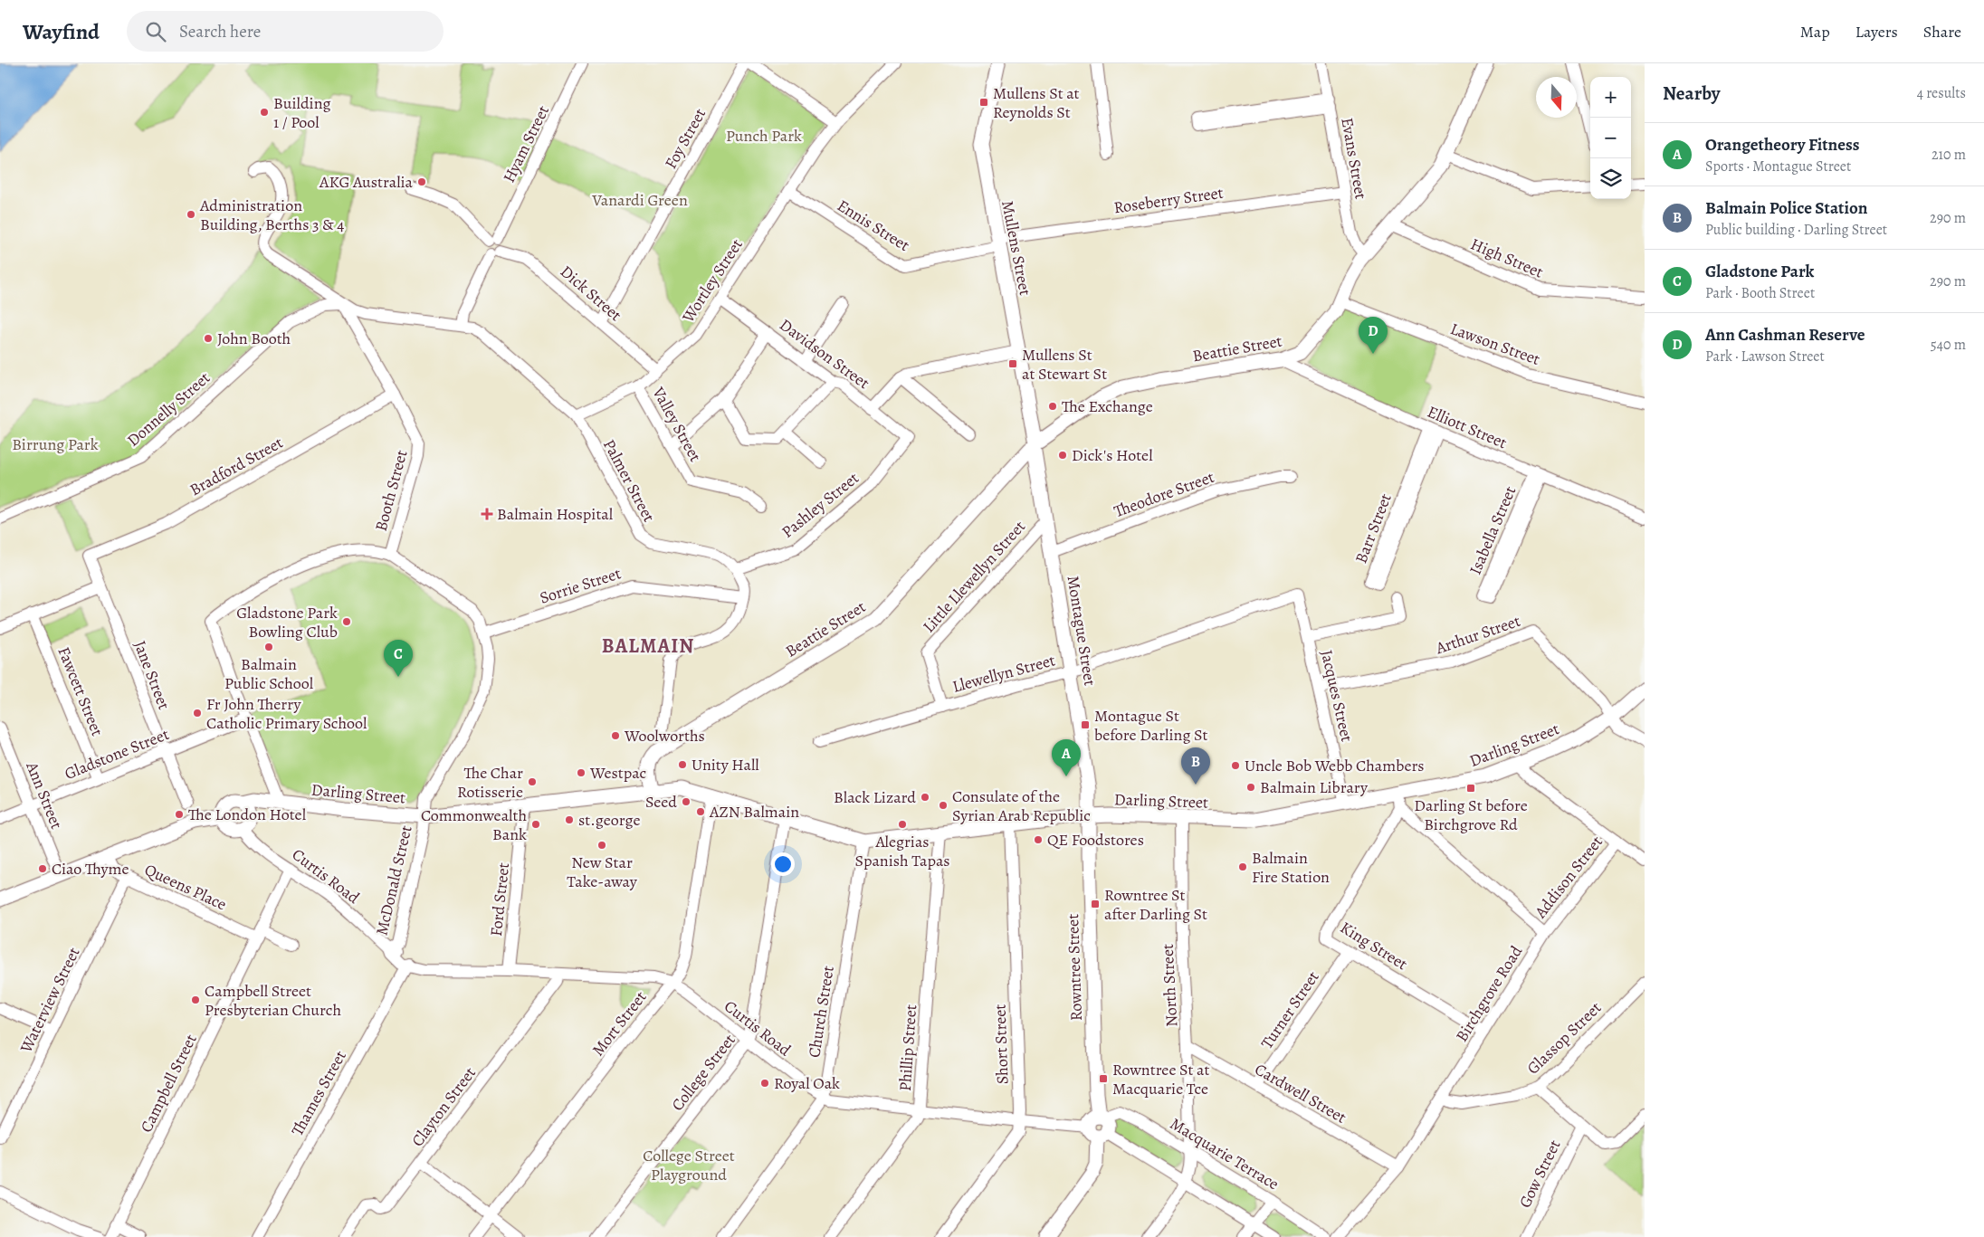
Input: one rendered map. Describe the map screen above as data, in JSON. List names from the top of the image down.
{
  "streets": {
    "street": [
      "Foy Street",
      "Hyam Street",
      "Evans Street",
      "Roseberry Street",
      "Ennis Street",
      "Mullens Street",
      "High Street",
      "Wortley Street",
      "Dick Street",
      "Lawson Street",
      "Beattie Street",
      "Davidson Street",
      "Donnelly Street",
      "Valley Street",
      "Elliott Street",
      "Bradford Street",
      "Palmer Street",
      "Booth Street",
      "Theodore Street",
      "Pashley Street",
      "Barr Street",
      "Isabella Street",
      "Little Llewellyn Street",
      "Sorrie Street",
      "Montague Street",
      "Arthur Street",
      "Llewellyn Street",
      "Jane Street",
      "Fawcett Street",
      "Jacques Street",
      "Darling Street",
      "Gladstone Street",
      "Ann Street",
      "Curtis Road",
      "Addison Street",
      "McDonald Street",
      "Queens Place",
      "Ford Street",
      "King Street",
      "Rowntree Street",
      "North Street",
      "Birchgrove Road",
      "Waterview Street",
      "Turner Street",
      "Church Street",
      "Mort Street",
      "Glassop Street",
      "Short Street",
      "Phillip Street",
      "College Street",
      "Campbell Street",
      "Thames Street",
      "Cardwell Street",
      "Clayton Street",
      "Macquarie Terrace",
      "Gow Street"
    ]
  },
  "crossings": [
    ["Foy Street", "Dick Street"],
    ["Evans Street", "Roseberry Street"],
    ["Evans Street", "Beattie Street"],
    ["Roseberry Street", "Ennis Street"],
    ["Roseberry Street", "Mullens Street"],
    ["Ennis Street", "Mullens Street"],
    ["Ennis Street", "Wortley Street"],
    ["Mullens Street", "Beattie Street"],
    ["Mullens Street", "Montague Street"],
    ["High Street", "Beattie Street"],
    ["Wortley Street", "Dick Street"],
    ["Wortley Street", "Davidson Street"],
    ["Wortley Street", "Valley Street"],
    ["Wortley Street", "Palmer Street"],
    ["Lawson Street", "Beattie Street"],
    ["Beattie Street", "Elliott Street"],
    ["Beattie Street", "Palmer Street"],
    ["Beattie Street", "Montague Street"],
    ["Beattie Street", "Darling Street"],
    ["Davidson Street", "Pashley Street"],
    ["Donnelly Street", "Palmer Street"],
    ["Donnelly Street", "Booth Street"],
    ["Elliott Street", "Barr Street"],
    ["Elliott Street", "Isabella Street"],
    ["Bradford Street", "Booth Street"],
    ["Bradford Street", "Jane Street"],
    ["Palmer Street", "Booth Street"],
    ["Palmer Street", "Pashley Street"],
    ["Palmer Street", "Sorrie Street"],
    ["Booth Street", "Sorrie Street"],
    ["Booth Street", "Darling Street"],
    ["Booth Street", "McDonald Street"],
    ["Theodore Street", "Montague Street"],
    ["Little Llewellyn Street", "Montague Street"],
    ["Little Llewellyn Street", "Llewellyn Street"],
    ["Montague Street", "Llewellyn Street"],
    ["Montague Street", "Darling Street"],
    ["Montague Street", "Rowntree Street"],
    ["Arthur Street", "Jacques Street"],
    ["Arthur Street", "Darling Street"],
    ["Llewellyn Street", "Jacques Street"],
    ["Jane Street", "Gladstone Street"],
    ["Fawcett Street", "Gladstone Street"],
    ["Jacques Street", "Darling Street"],
    ["Darling Street", "Curtis Road"],
    ["Darling Street", "McDonald Street"],
    ["Darling Street", "Ford Street"],
    ["Darling Street", "Rowntree Street"],
    ["Darling Street", "North Street"],
    ["Darling Street", "Church Street"],
    ["Darling Street", "Mort Street"],
    ["Darling Street", "Short Street"],
    ["Darling Street", "Phillip Street"],
    ["Darling Street", "College Street"],
    ["Gladstone Street", "Ann Street"],
    ["Curtis Road", "McDonald Street"],
    ["Curtis Road", "Ford Street"],
    ["Curtis Road", "Church Street"],
    ["Curtis Road", "Mort Street"],
    ["Curtis Road", "Short Street"],
    ["Curtis Road", "Phillip Street"],
    ["Curtis Road", "College Street"],
    ["Curtis Road", "Campbell Street"],
    ["Curtis Road", "Thames Street"],
    ["Curtis Road", "Clayton Street"],
    ["Addison Street", "Birchgrove Road"],
    ["Queens Place", "Waterview Street"],
    ["Queens Place", "Campbell Street"],
    ["King Street", "Birchgrove Road"],
    ["King Street", "Turner Street"],
    ["Rowntree Street", "Macquarie Terrace"],
    ["North Street", "Cardwell Street"],
    ["North Street", "Macquarie Terrace"],
    ["Birchgrove Road", "Glassop Street"],
    ["Birchgrove Road", "Cardwell Street"],
    ["Turner Street", "Cardwell Street"]
  ],
  "districts": ["BALMAIN"],
  "parks": [
    "Punch Park",
    "Vanardi Green",
    "Birrung Park",
    "College Street Playground"
  ],
  "places": {
    "transit": [
      "Mullens St at Reynolds St",
      "Mullens St at Stewart St",
      "Montague St before Darling St",
      "Darling St before Birchgrove Rd",
      "Rowntree St after Darling St",
      "Rowntree St at Macquarie Tce"
    ],
    "other": [
      "Building 1 / Pool",
      "AKG Australia",
      "Administration Building, Berths 3 & 4",
      "John Booth",
      "The Exchange",
      "Dick's Hotel",
      "Gladstone Park Bowling Club",
      "Balmain Public School",
      "Fr John Therry Catholic Primary School",
      "Woolworths",
      "Unity Hall",
      "Uncle Bob Webb Chambers",
      "Westpac",
      "The Char Rotisserie",
      "Balmain Library",
      "Black Lizard",
      "Seed",
      "Consulate of the Syrian Arab Republic",
      "AZN Balmain",
      "The London Hotel",
      "st.george",
      "Commonwealth Bank",
      "Alegrias Spanish Tapas",
      "QE Foodstores",
      "New Star Take-away",
      "Balmain Fire Station",
      "Ciao Thyme",
      "Campbell Street Presbyterian Church",
      "Royal Oak"
    ],
    "health": ["Balmain Hospital"]
  },
  "north": "bottom",
  "page": {
    "header": "Wayfind",
    "search": "Search here",
    "nav": ["Map", "Layers", "Share"],
    "heading": ["Nearby", "4 results"],
    "map_buttons": ["+", "−"],
    "list": [
      {
        "mark": "A",
        "name": "Orangetheory Fitness",
        "note": "Sports · Montague Street",
        "value": "210 m"
      },
      {
        "mark": "B",
        "name": "Balmain Police Station",
        "note": "Public building · Darling Street",
        "value": "290 m"
      },
      {
        "mark": "C",
        "name": "Gladstone Park",
        "note": "Park · Booth Street",
        "value": "290 m"
      },
      {
        "mark": "D",
        "name": "Ann Cashman Reserve",
        "note": "Park · Lawson Street",
        "value": "540 m"
      }
    ],
    "pins": [
      "D",
      "C",
      "A",
      "B"
    ]
  }
}
